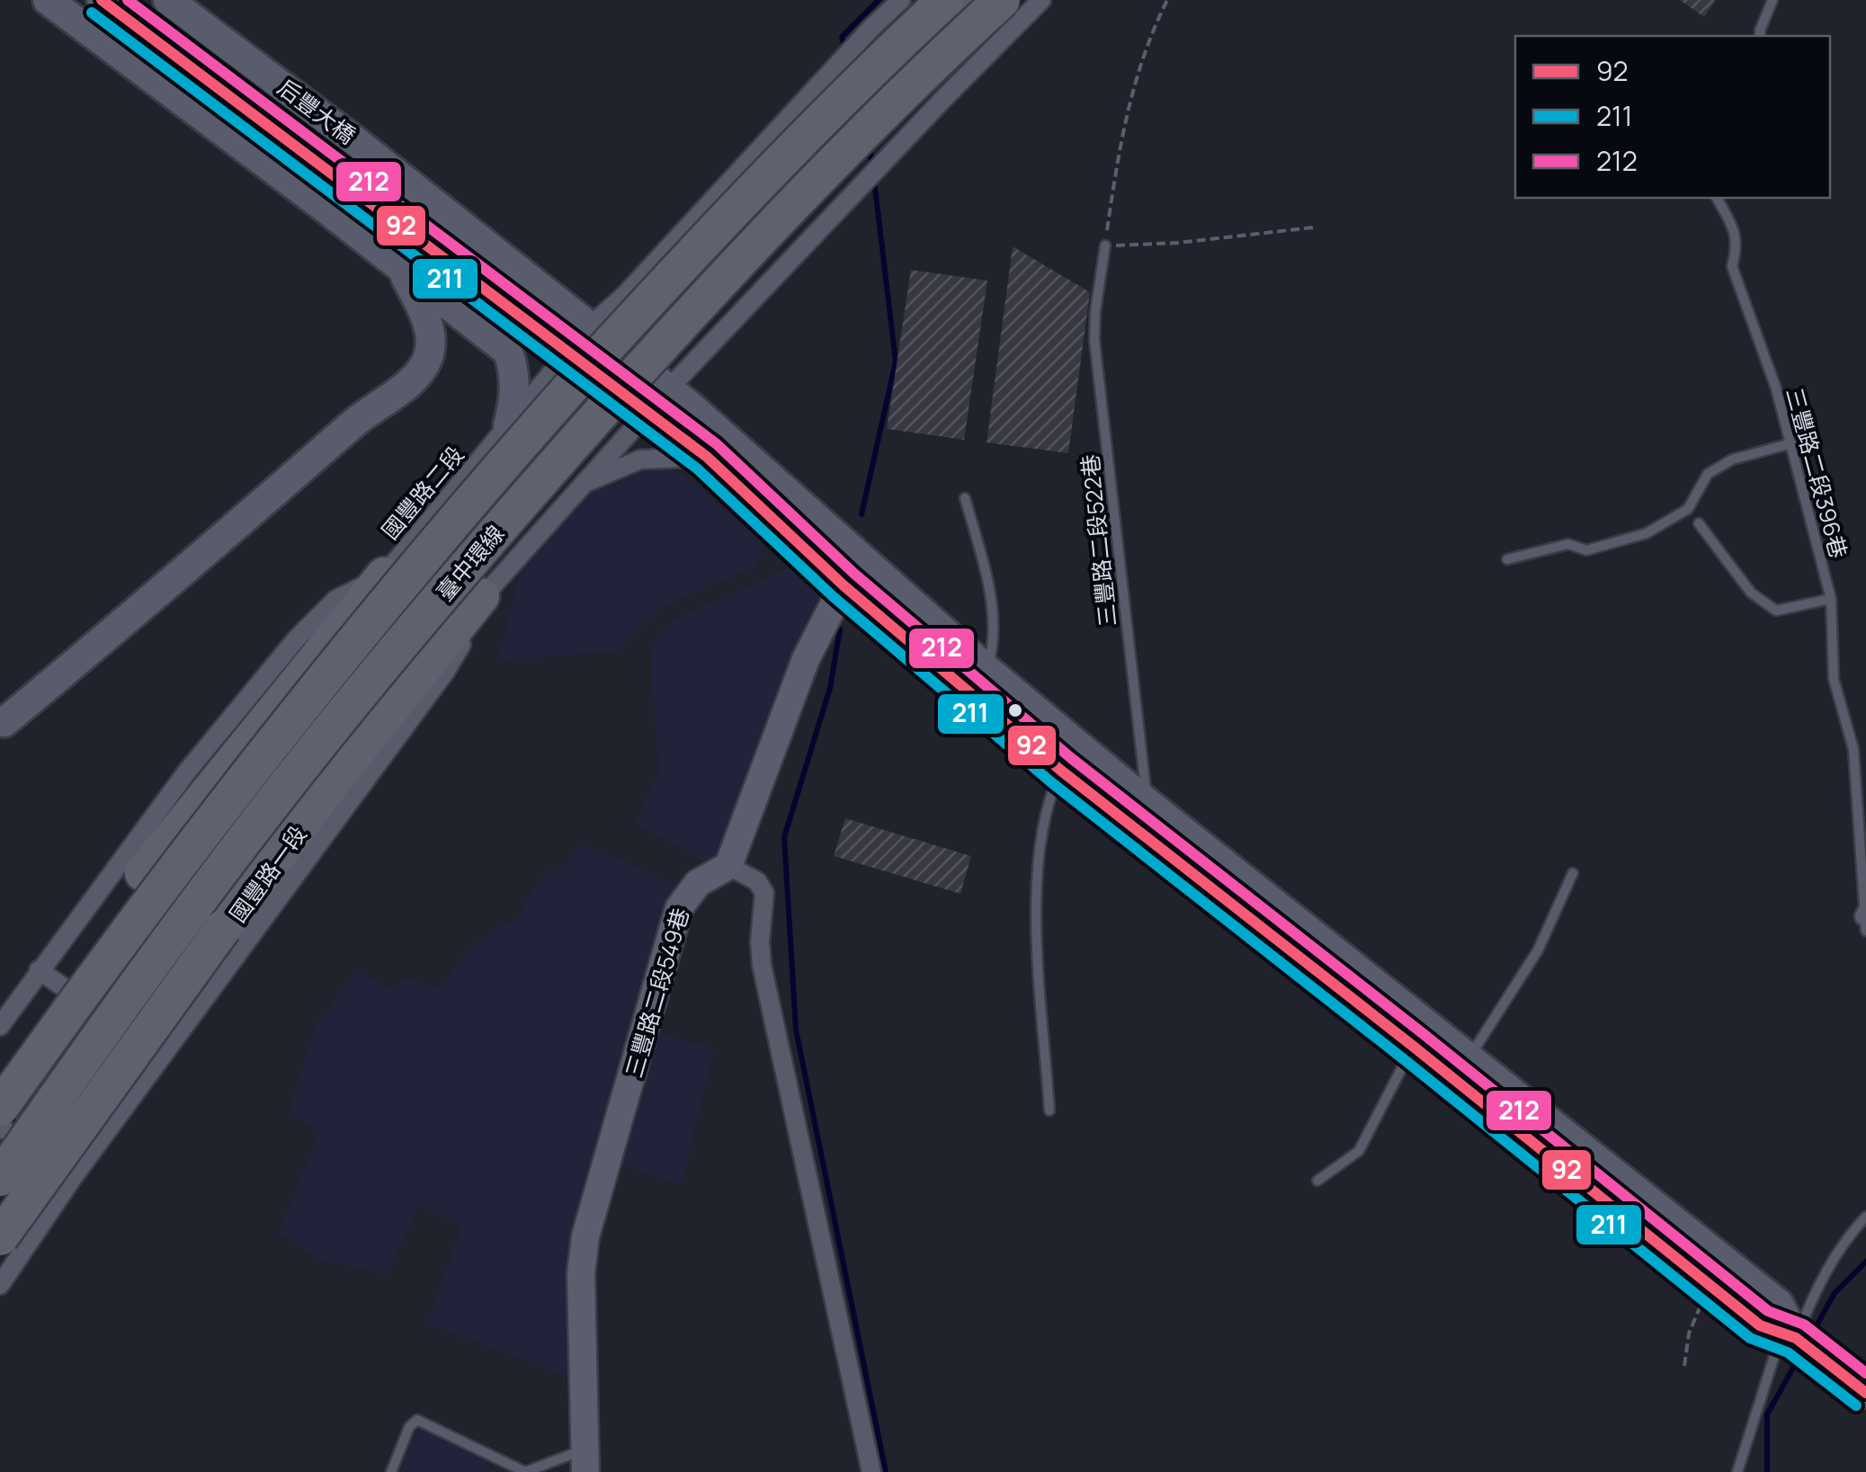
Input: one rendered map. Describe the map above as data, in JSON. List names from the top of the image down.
{
  "streets": {
    "highway": ["臺中環線"],
    "main road": ["后豐大橋"],
    "street": ["國豐路二段", "國豐路一段", "三豐路二段549巷"],
    "lane": ["三豐路二段396巷", "三豐路二段522巷"]
  },
  "crossings": [
    ["后豐大橋", "國豐路二段"]
  ],
  "lines": ["transit line 92", "transit line 212", "transit line 211"],
  "legend": ["92", "211", "212"]
}
